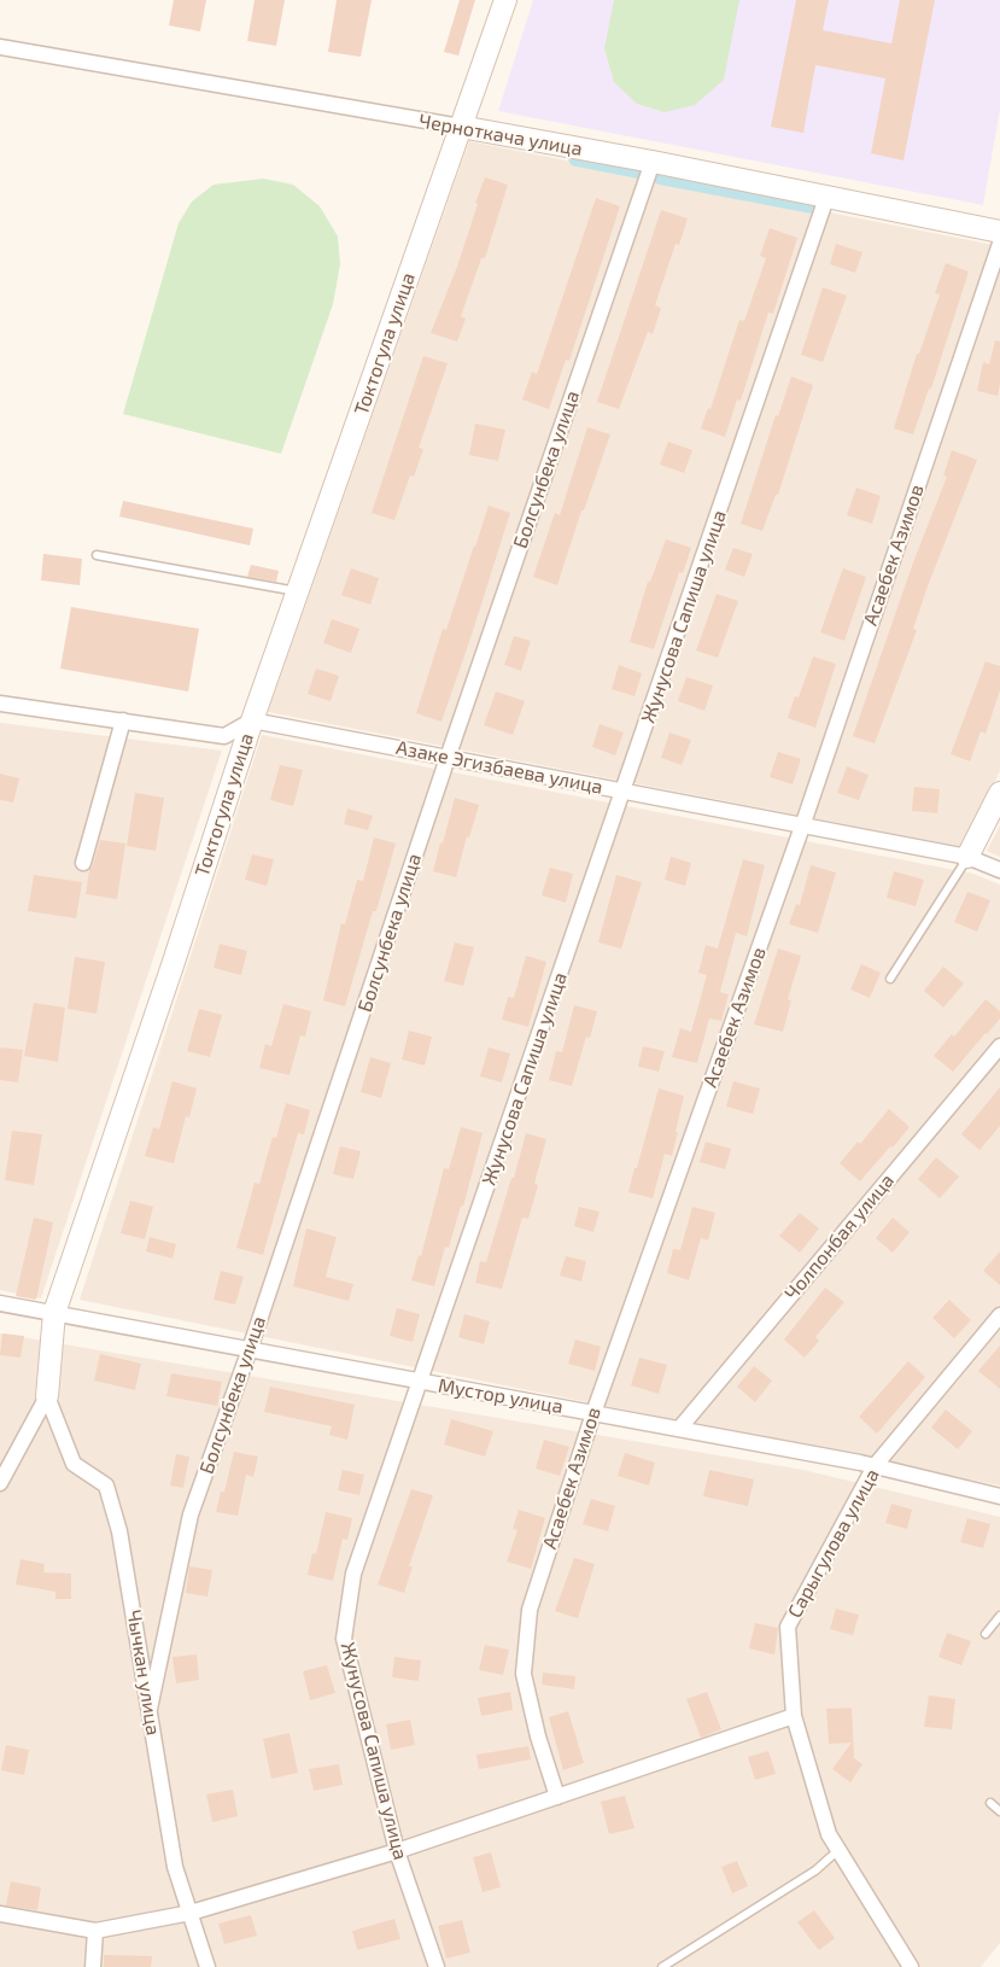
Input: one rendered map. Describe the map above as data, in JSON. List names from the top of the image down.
{
  "streets": {
    "street": [
      "Черноткача улица",
      "Токтогула улица",
      "Болсунбека улица",
      "Асаебек Азимов",
      "Жунусова Сапиша улица",
      "Азаке Эгизбаева улица",
      "Чолпонбая улица",
      "Мустор улица",
      "Сарыгулова улица",
      "Чычкан улица"
    ]
  },
  "crossings": [
    ["Черноткача улица", "Токтогула улица"],
    ["Черноткача улица", "Болсунбека улица"],
    ["Черноткача улица", "Жунусова Сапиша улица"],
    ["Токтогула улица", "Азаке Эгизбаева улица"],
    ["Токтогула улица", "Мустор улица"],
    ["Токтогула улица", "Чычкан улица"],
    ["Болсунбека улица", "Азаке Эгизбаева улица"],
    ["Болсунбека улица", "Мустор улица"],
    ["Болсунбека улица", "Чычкан улица"],
    ["Асаебек Азимов", "Азаке Эгизбаева улица"],
    ["Асаебек Азимов", "Мустор улица"],
    ["Жунусова Сапиша улица", "Азаке Эгизбаева улица"],
    ["Жунусова Сапиша улица", "Мустор улица"],
    ["Чолпонбая улица", "Мустор улица"],
    ["Мустор улица", "Сарыгулова улица"]
  ]
}
